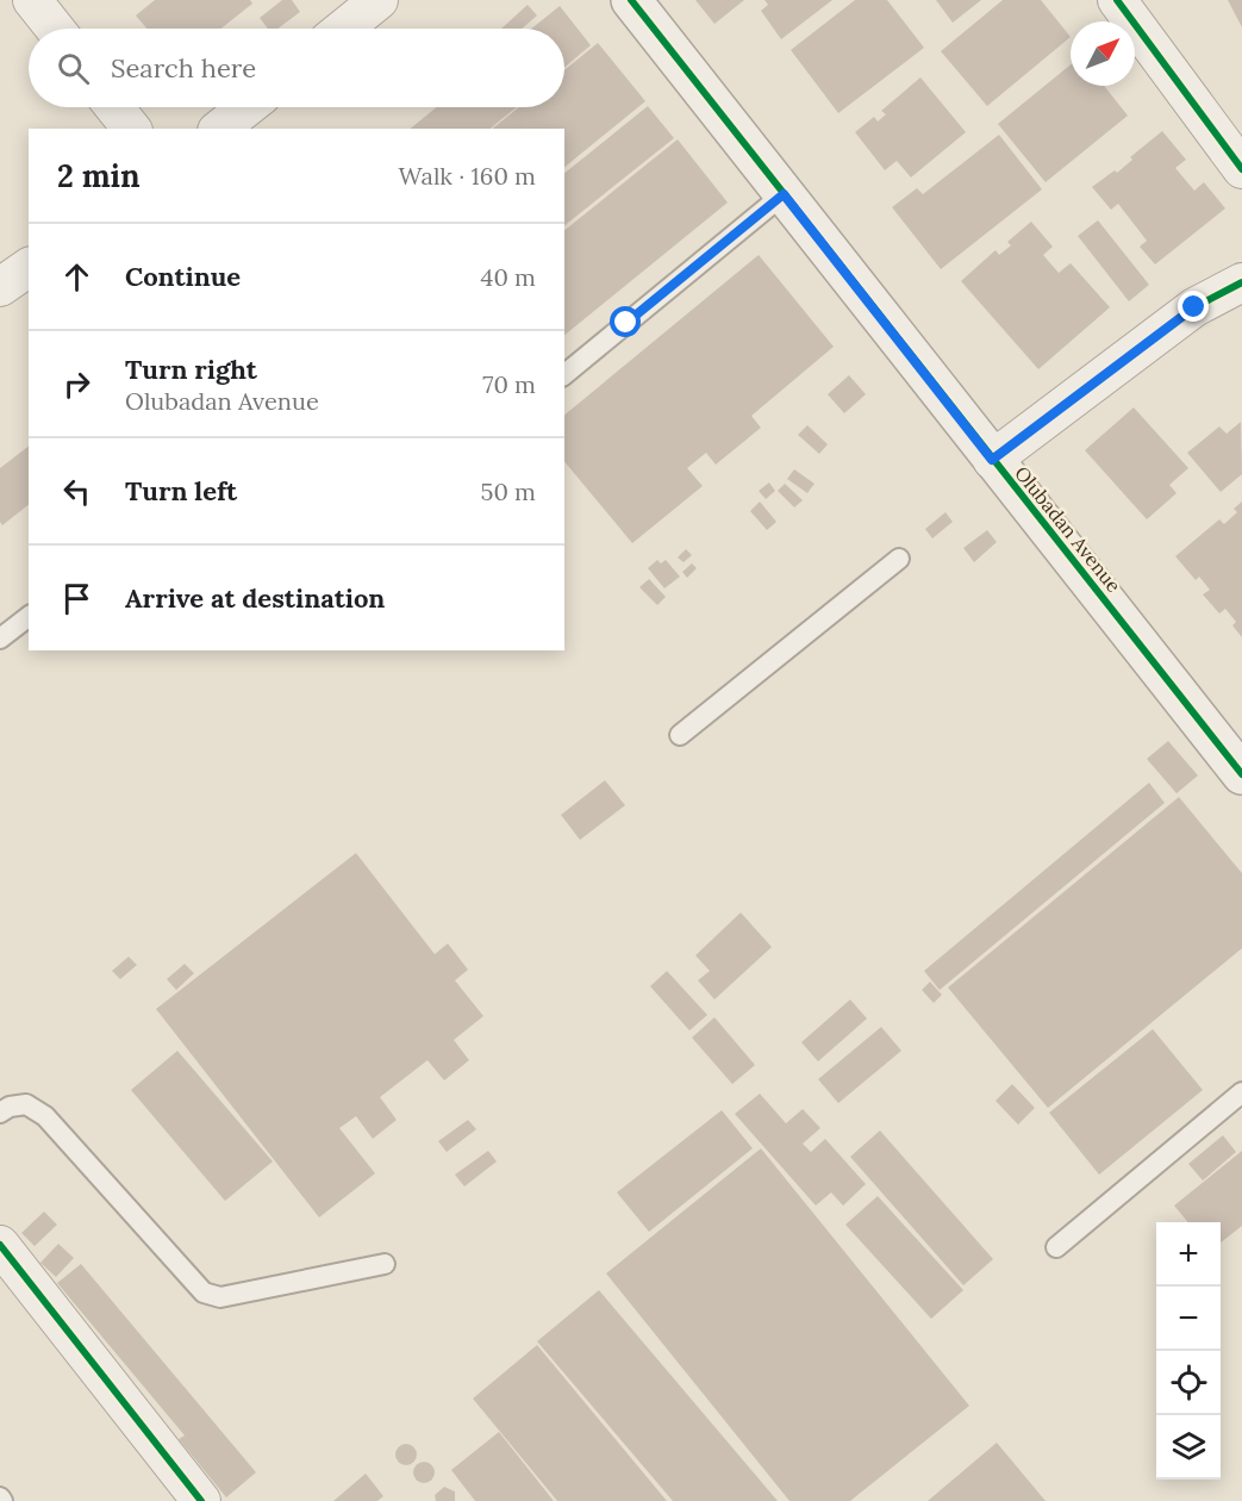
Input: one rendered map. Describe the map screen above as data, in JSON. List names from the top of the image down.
{
  "streets": {
    "street": ["Olubadan Avenue"]
  },
  "north": "top right",
  "page": {
    "search": "Search here",
    "heading": ["2 min", "Walk · 160 m"],
    "list": [
      ["Continue", "40 m"],
      ["Turn right", "Olubadan Avenue", "70 m"],
      ["Turn left", "50 m"],
      "Arrive at destination"
    ],
    "map_buttons": ["+", "−"]
  }
}
